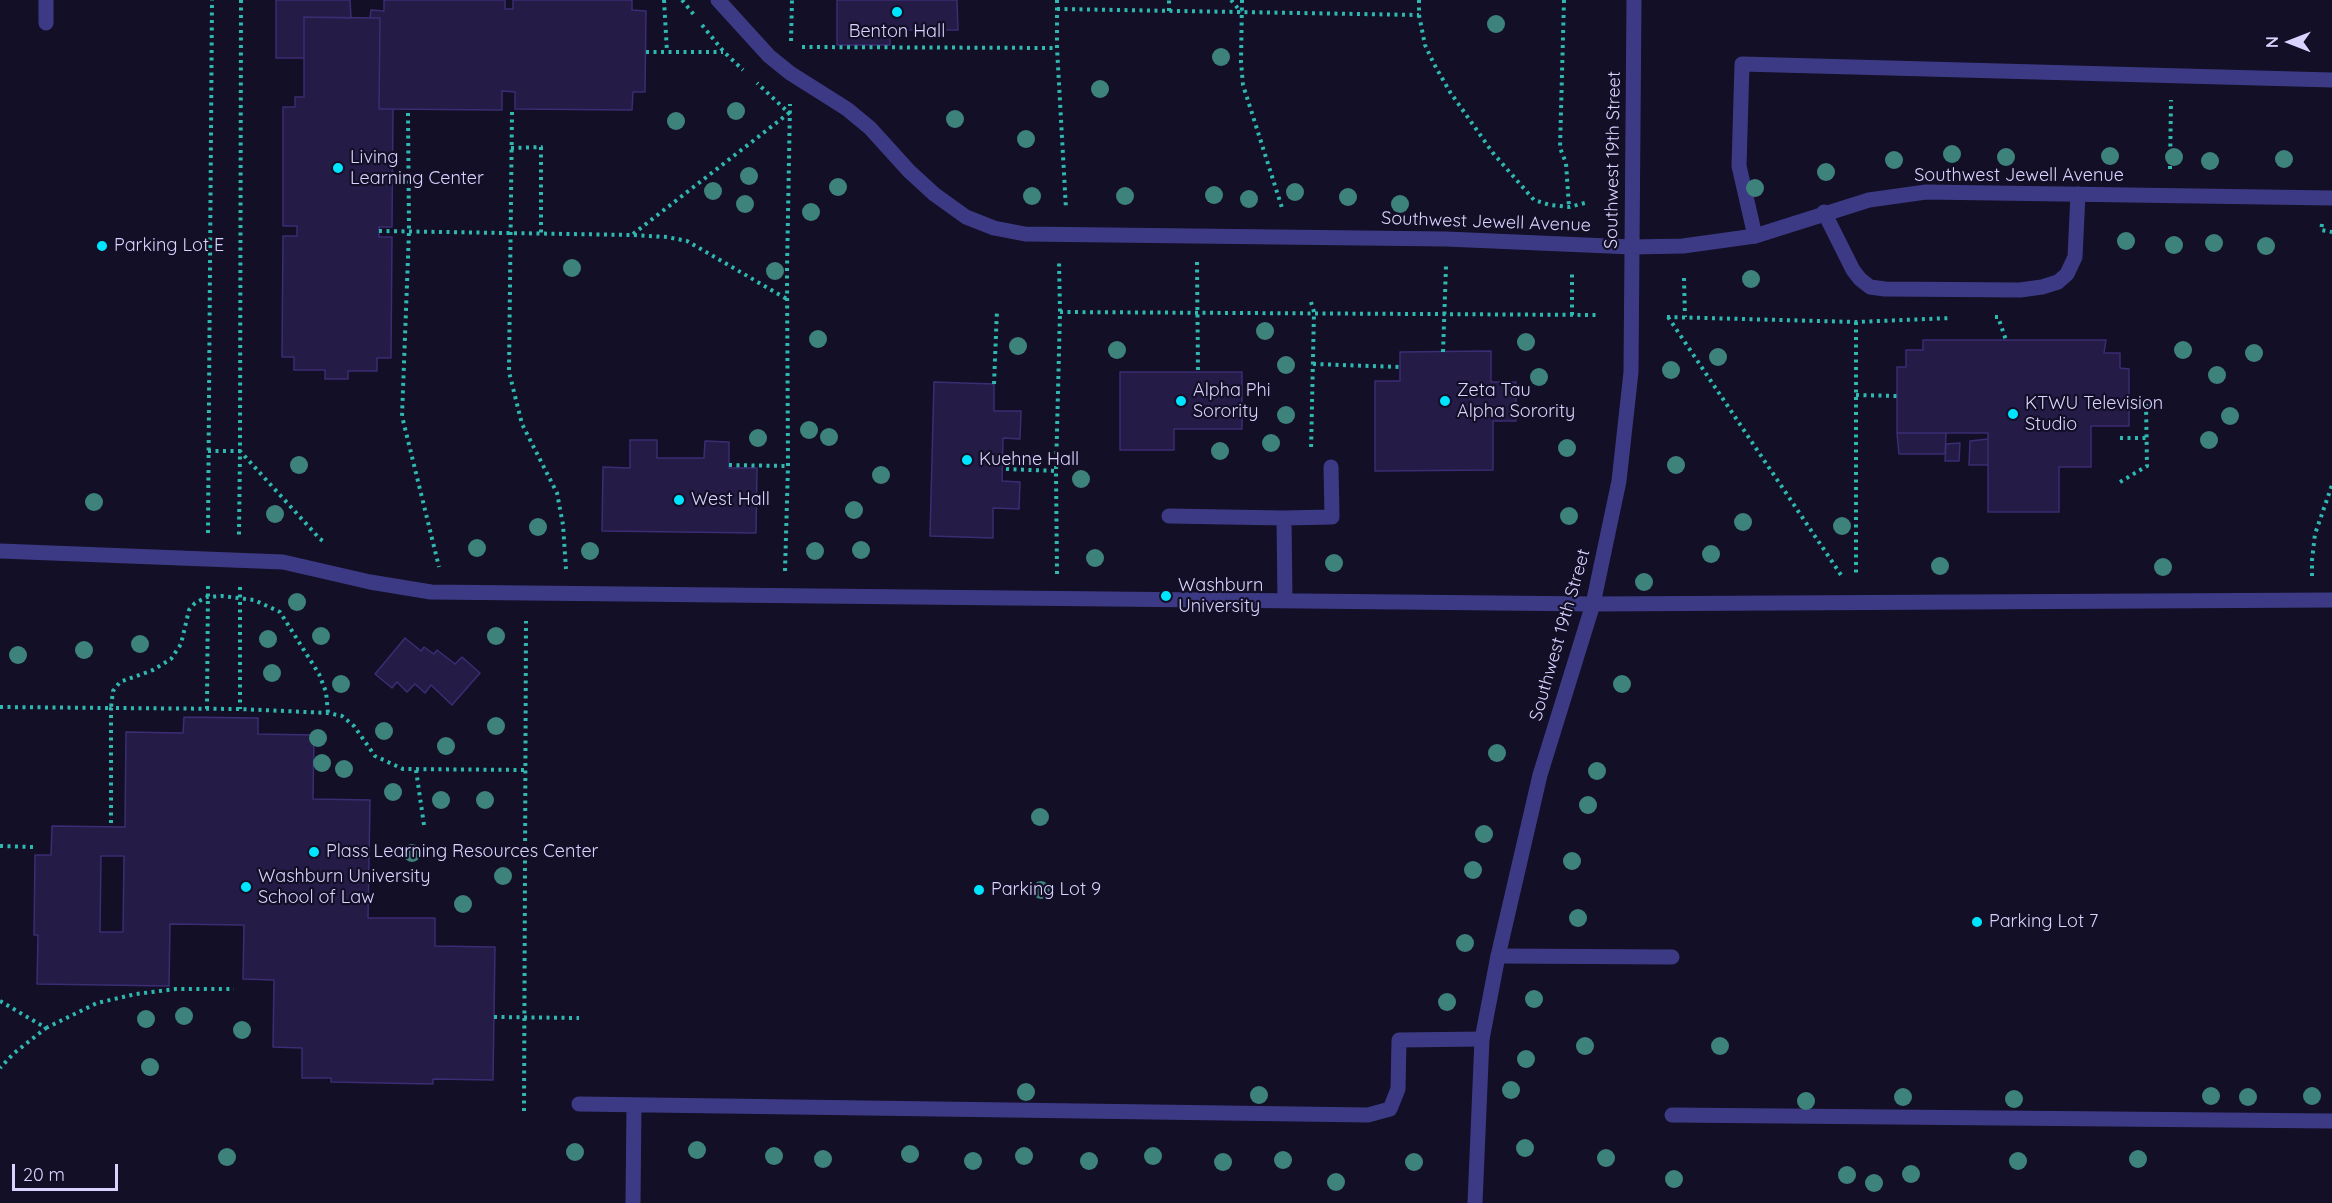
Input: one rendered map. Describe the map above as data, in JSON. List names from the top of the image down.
{
  "streets": {
    "street": ["Southwest 19th Street", "Southwest Jewell Avenue"]
  },
  "crossings": [
    ["Southwest 19th Street", "Southwest Jewell Avenue"]
  ],
  "places": [
    "Benton Hall",
    "Living Learning Center",
    "Parking Lot E",
    "Alpha Phi Sorority",
    "Zeta Tau Alpha Sorority",
    "KTWU Television Studio",
    "Kuehne Hall",
    "West Hall",
    "Washburn University",
    "Plass Learning Resources Center",
    "Washburn University School of Law",
    "Parking Lot 9",
    "Parking Lot 7"
  ],
  "scale_bar": "20 m",
  "north": "left"
}
